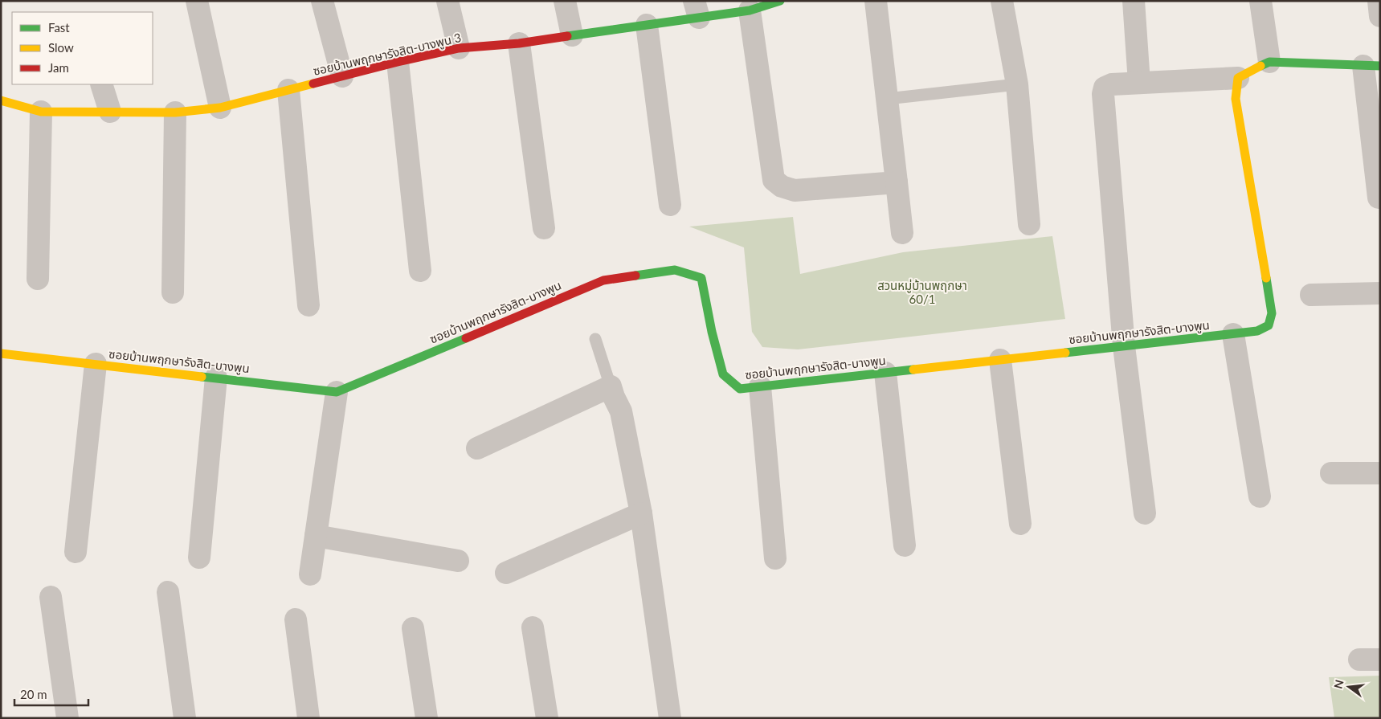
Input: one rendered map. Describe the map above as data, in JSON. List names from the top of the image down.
{
  "streets": {
    "street": ["ซอยบ้านพฤกษารังสิต-บางพูน 3", "ซอยบ้านพฤกษารังสิต-บางพูน"]
  },
  "parks": ["สวนหมู่บ้านพฤกษา 60/1"],
  "legend": ["Fast", "Slow", "Jam"],
  "scale_bar": "20 m",
  "north": "left"
}
